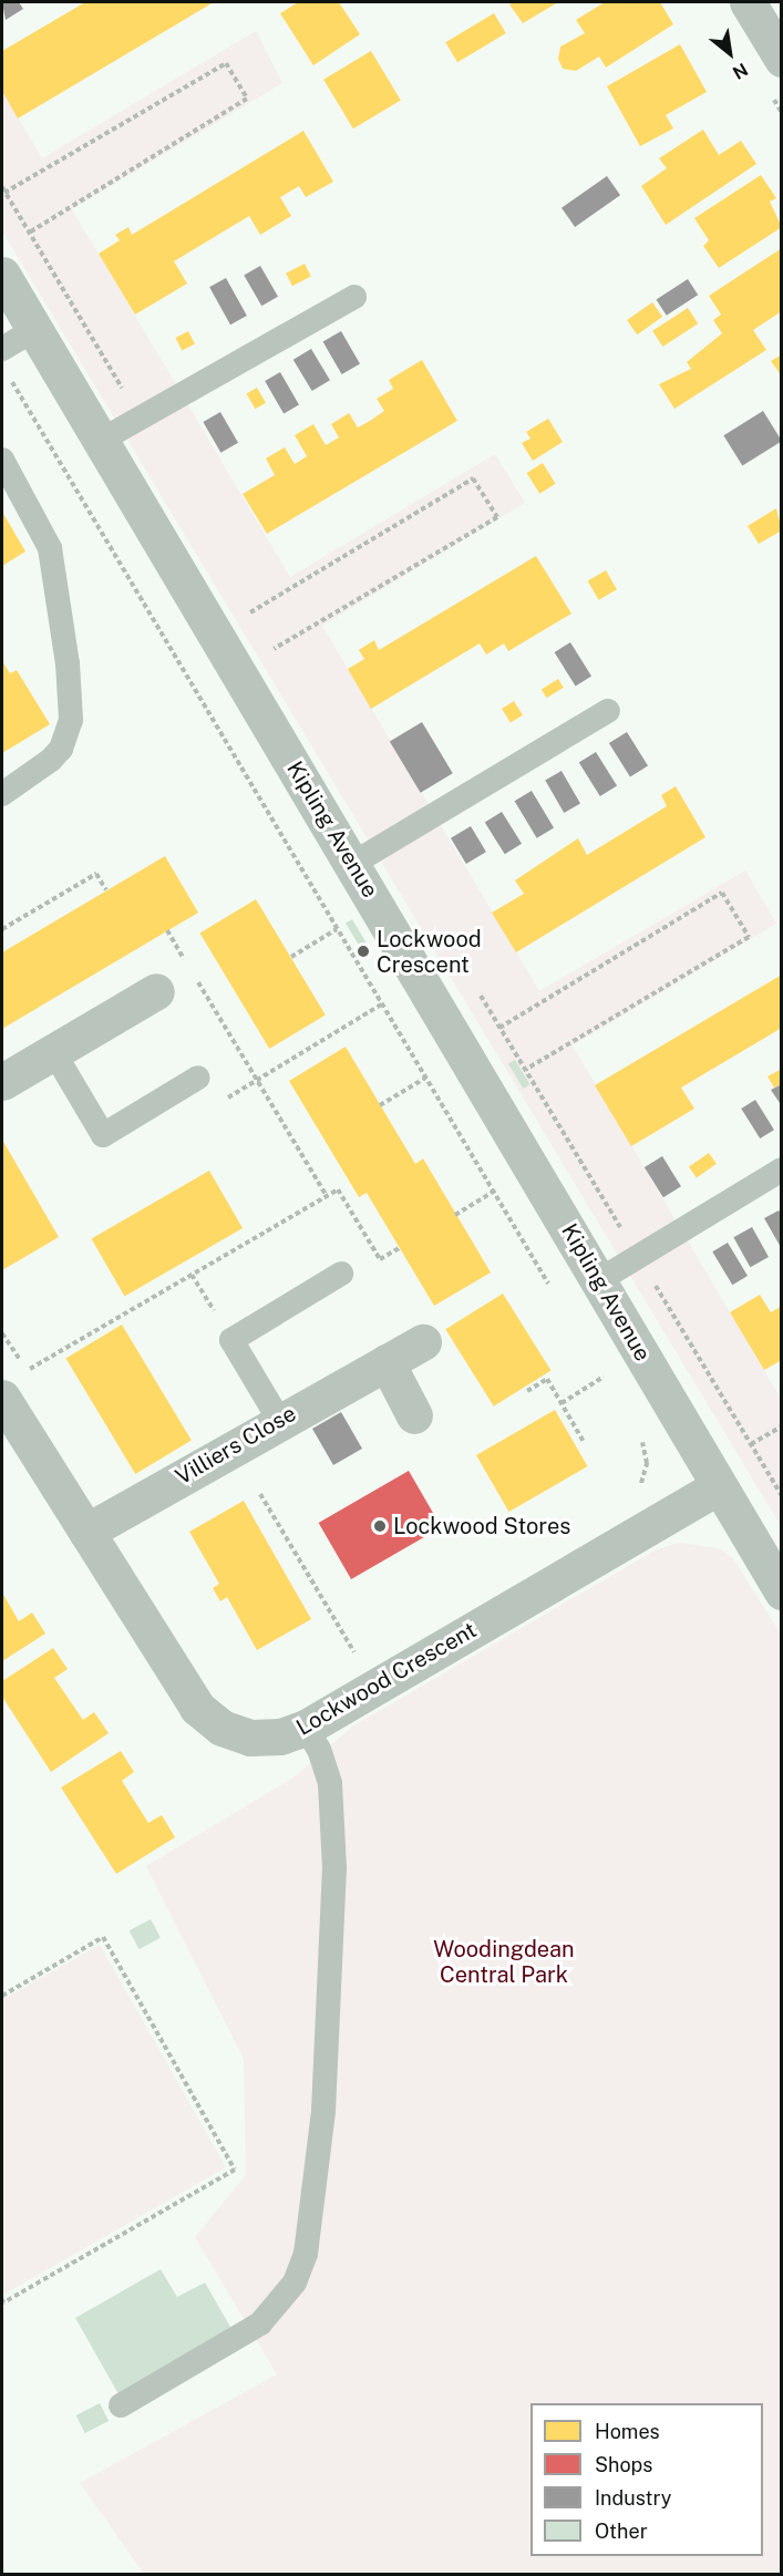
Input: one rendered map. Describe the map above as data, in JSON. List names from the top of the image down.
{
  "streets": {
    "street": ["Kipling Avenue", "Villiers Close", "Lockwood Crescent"]
  },
  "crossings": [
    ["Kipling Avenue", "Lockwood Crescent"],
    ["Villiers Close", "Lockwood Crescent"]
  ],
  "parks": ["Woodingdean Central Park"],
  "places": ["Lockwood Crescent", "Lockwood Stores"],
  "legend": [
    "Homes",
    "Shops",
    "Industry",
    "Other"
  ],
  "north": "bottom right"
}
